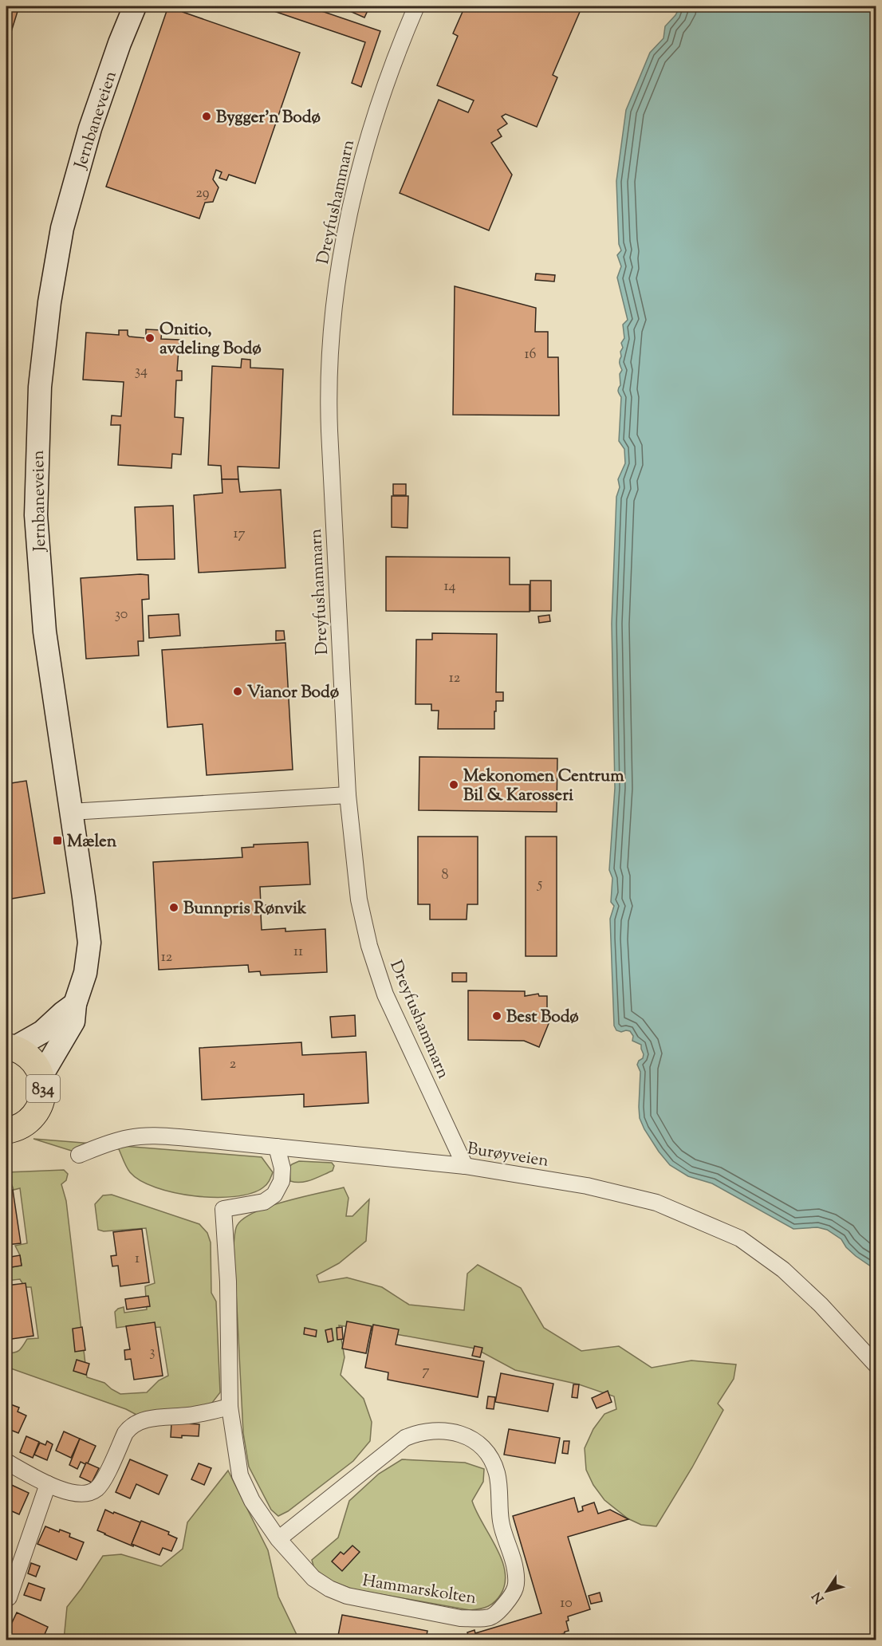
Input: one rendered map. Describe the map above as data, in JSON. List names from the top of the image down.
{
  "streets": {
    "main road": ["834"],
    "street": [
      "Jernbaneveien",
      "Dreyfushammarn",
      "Burøyveien",
      "Hammarskolten"
    ]
  },
  "crossings": [
    ["Jernbaneveien", "834"],
    ["Dreyfushammarn", "Burøyveien"],
    ["Burøyveien", "Hammarskolten"]
  ],
  "places": {
    "other": [
      "Bygger'n Bodø",
      "Onitio, avdeling Bodø",
      "Vianor Bodø",
      "Mekonomen Centrum Bil & Karosseri",
      "Bunnpris Rønvik",
      "Best Bodø"
    ],
    "transit": ["Mælen"]
  },
  "house_numbers": [
    "29",
    "16",
    "34",
    "17",
    "14",
    "30",
    "12",
    "8",
    "5",
    "11",
    "12",
    "2",
    "1",
    "3",
    "7",
    "10"
  ],
  "north": "bottom left"
}
